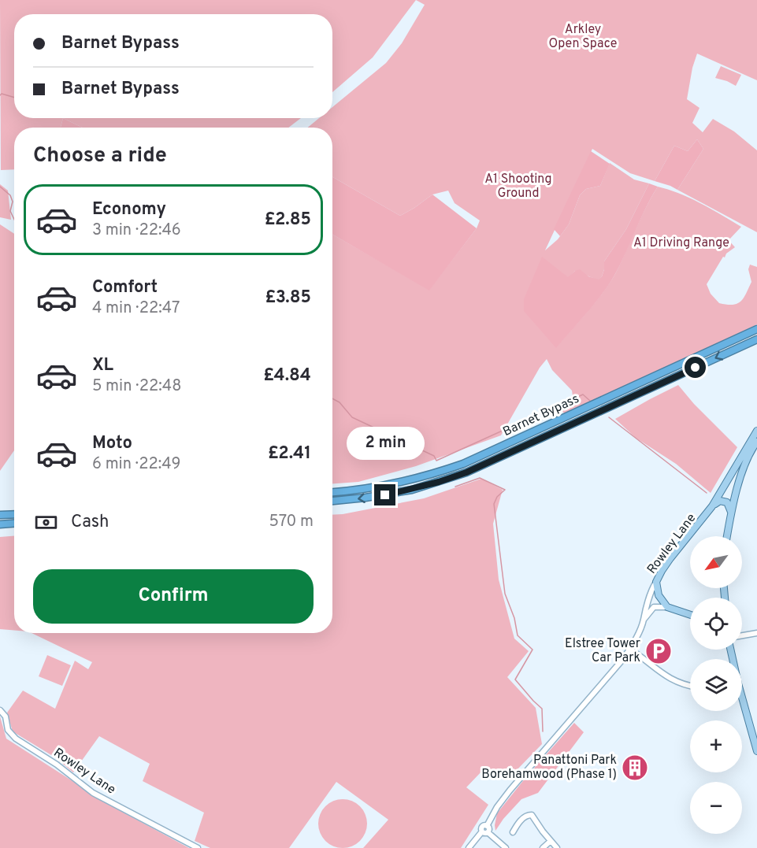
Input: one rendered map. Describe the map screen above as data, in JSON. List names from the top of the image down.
{
  "streets": {
    "highway": ["Barnet Bypass"],
    "main road": ["Rowley Lane"]
  },
  "parks": ["Arkley Open Space", "A1 Shooting Ground", "A1 Driving Range"],
  "places": {
    "parking": ["Elstree Tower Car Park"],
    "building": ["Panattoni Park Borehamwood (Phase 1)"]
  },
  "north": "bottom left",
  "page": {
    "banner": ["Barnet Bypass", "Barnet Bypass"],
    "heading": "Choose a ride",
    "list": [
      {
        "name": "Economy",
        "note": "3 min · 22:46",
        "value": "£2.85"
      },
      {
        "name": "Comfort",
        "note": "4 min · 22:47",
        "value": "£3.85"
      },
      {
        "name": "XL",
        "note": "5 min · 22:48",
        "value": "£4.84"
      },
      {
        "name": "Moto",
        "note": "6 min · 22:49",
        "value": "£2.41"
      }
    ],
    "bubble": "2 min",
    "pay": ["Cash", "570 m"],
    "map_buttons": ["+", "−"],
    "buttons": "Confirm"
  }
}
